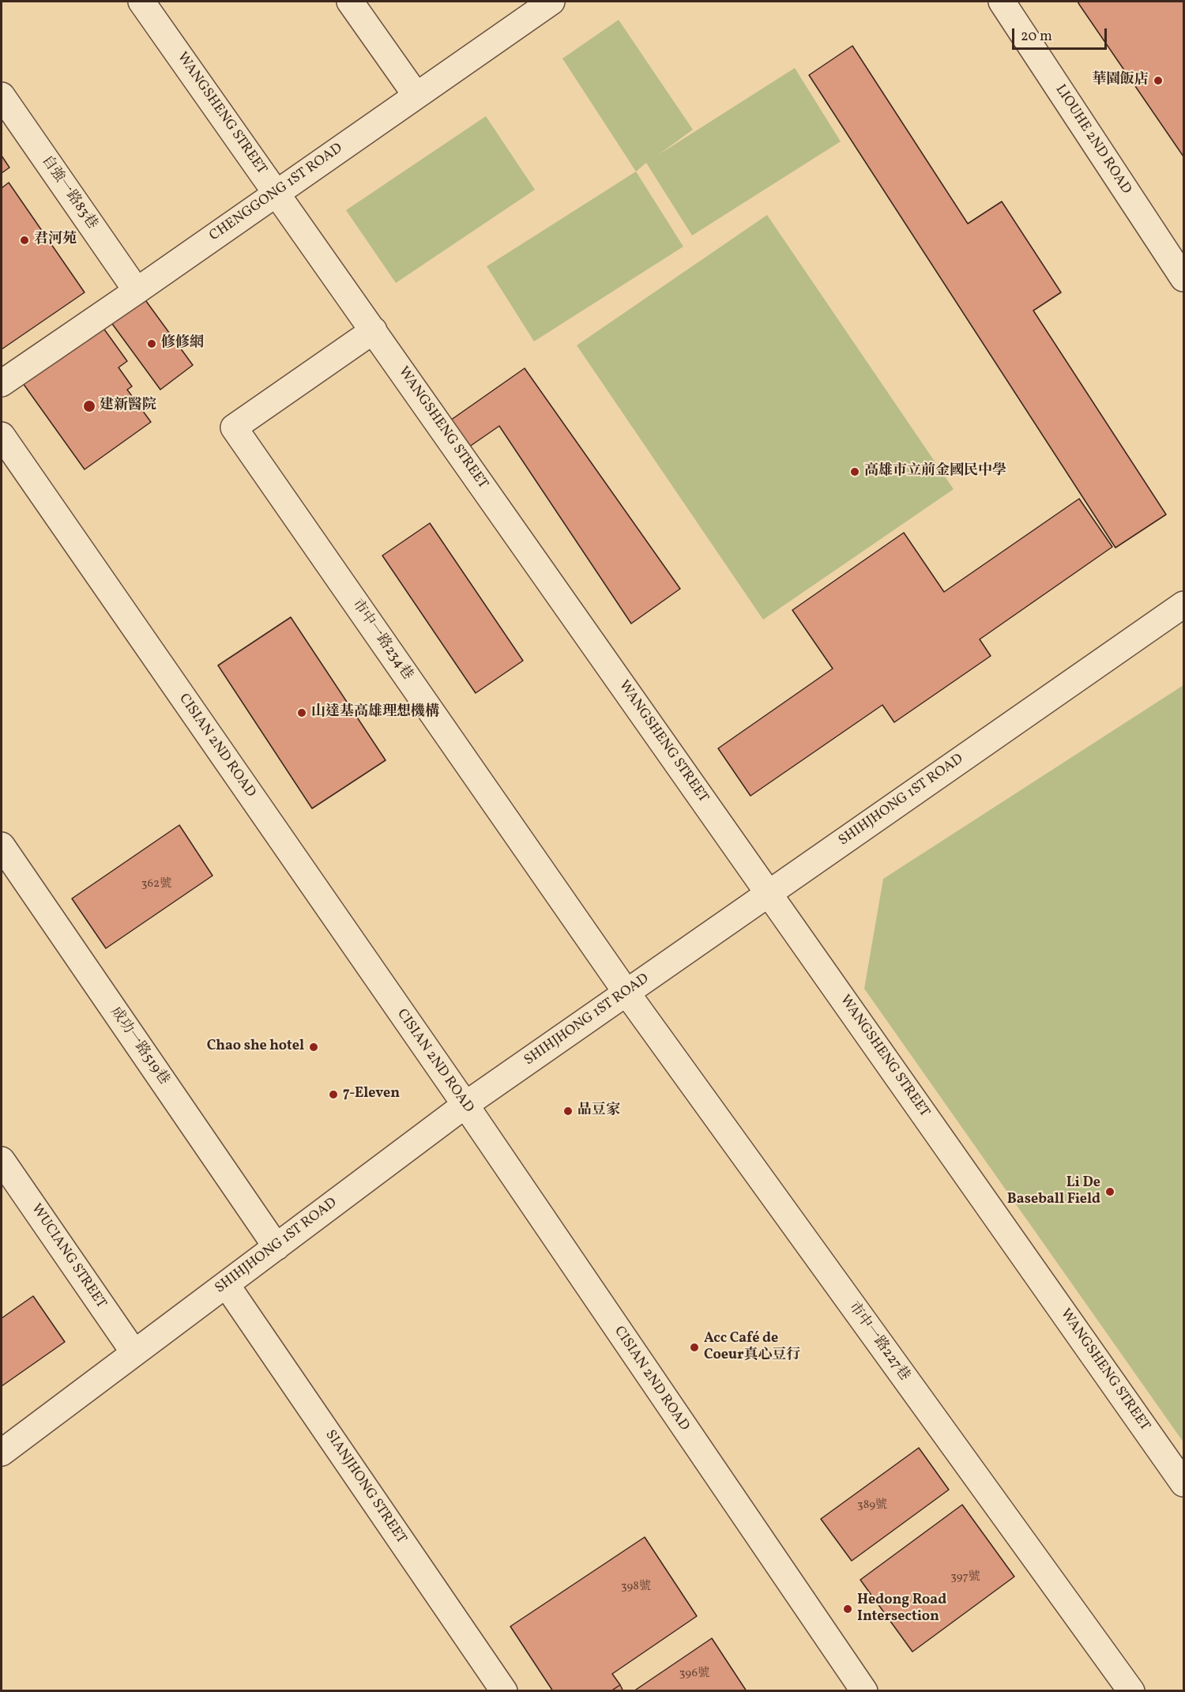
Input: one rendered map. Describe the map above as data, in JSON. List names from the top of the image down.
{
  "streets": {
    "street": [
      "WANGSHENG STREET",
      "LIOUHE 2ND ROAD",
      "自強一路83巷",
      "CHENGGONG 1ST ROAD",
      "市中一路234巷",
      "CISIAN 2ND ROAD",
      "SHIHJHONG 1ST ROAD",
      "成功一路519巷",
      "WUCIANG STREET",
      "市中一路227巷",
      "SIANJHONG STREET"
    ]
  },
  "crossings": [
    ["WANGSHENG STREET", "CHENGGONG 1ST ROAD"],
    ["WANGSHENG STREET", "市中一路234巷"],
    ["WANGSHENG STREET", "SHIHJHONG 1ST ROAD"],
    ["自強一路83巷", "CHENGGONG 1ST ROAD"],
    ["市中一路234巷", "SHIHJHONG 1ST ROAD"],
    ["市中一路234巷", "市中一路227巷"],
    ["CISIAN 2ND ROAD", "SHIHJHONG 1ST ROAD"],
    ["SHIHJHONG 1ST ROAD", "成功一路519巷"],
    ["SHIHJHONG 1ST ROAD", "WUCIANG STREET"],
    ["SHIHJHONG 1ST ROAD", "市中一路227巷"],
    ["SHIHJHONG 1ST ROAD", "SIANJHONG STREET"]
  ],
  "places": [
    "華園飯店",
    "君河苑",
    "修修網",
    "建新醫院",
    "高雄市立前金國民中學",
    "山達基高雄理想機構",
    "Chao she hotel",
    "7-Eleven",
    "品豆家",
    "Li De Baseball Field",
    "Acc Café de Coeur真心豆行",
    "Hedong Road Intersection"
  ],
  "house_numbers": [
    "362號",
    "389號",
    "397號",
    "398號",
    "396號"
  ],
  "scale_bar": "20 m"
}
